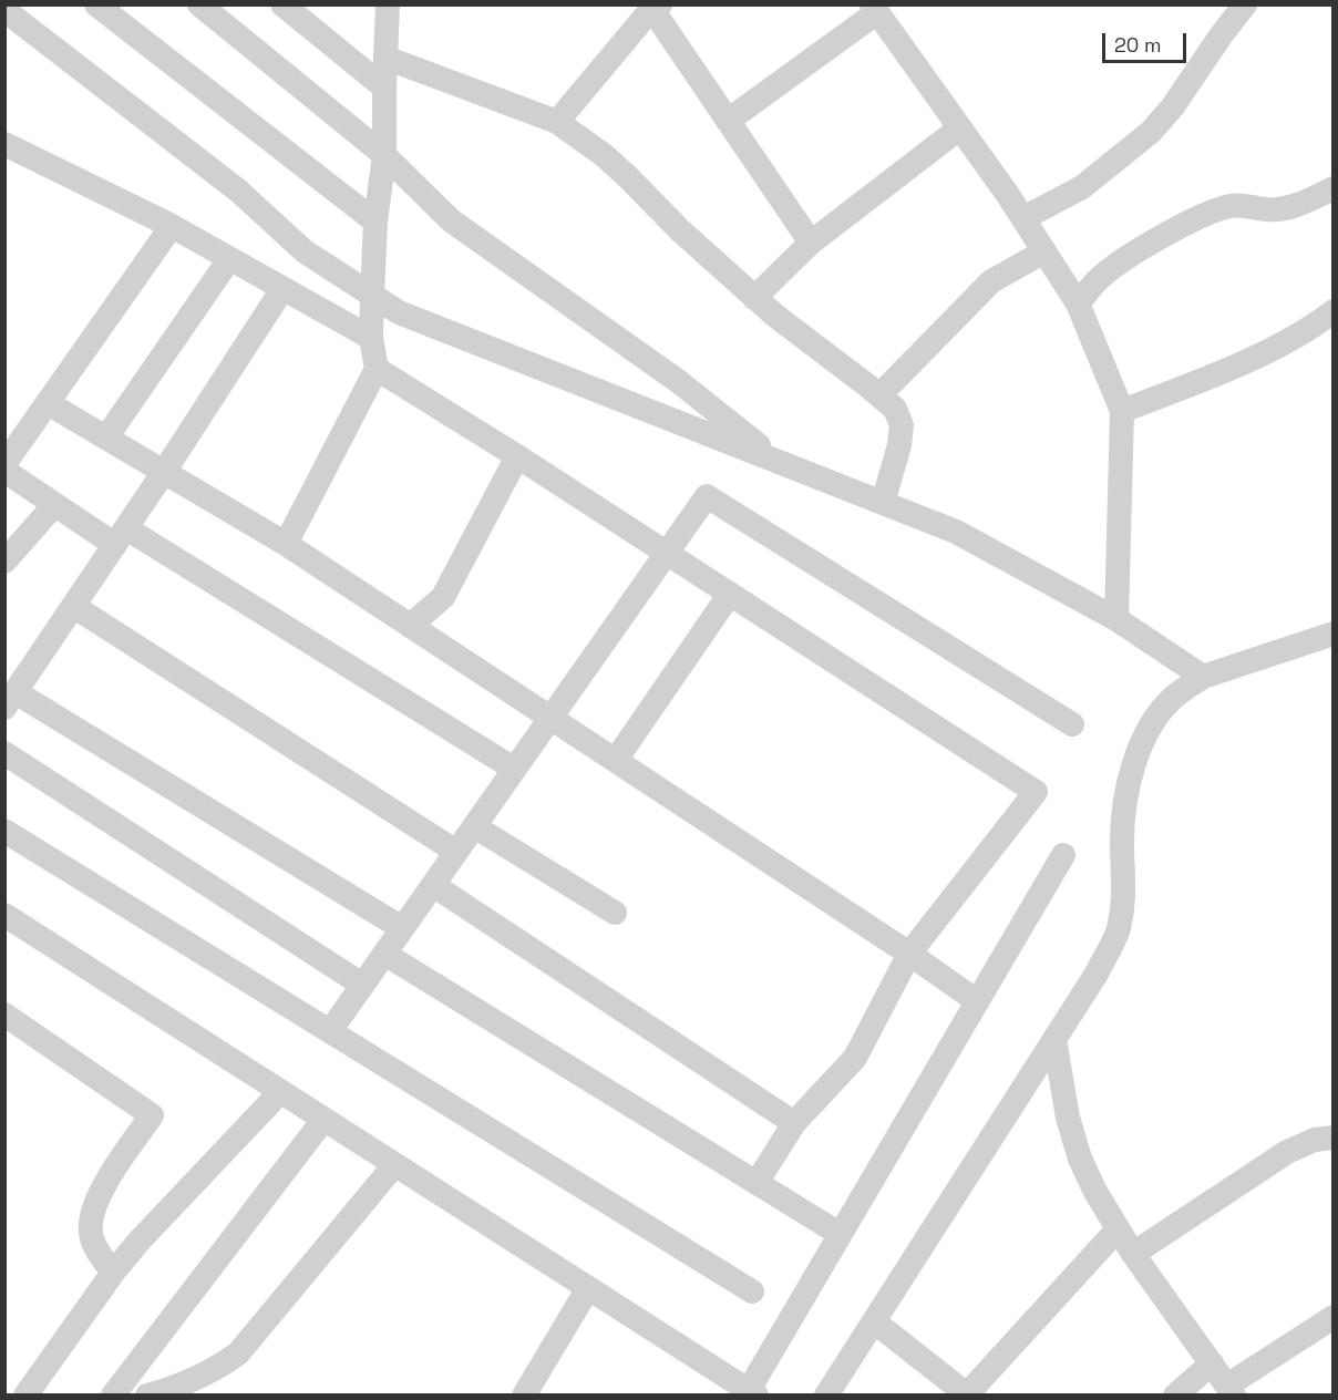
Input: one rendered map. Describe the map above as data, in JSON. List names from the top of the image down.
{
  "scale_bar": "20 m"
}
